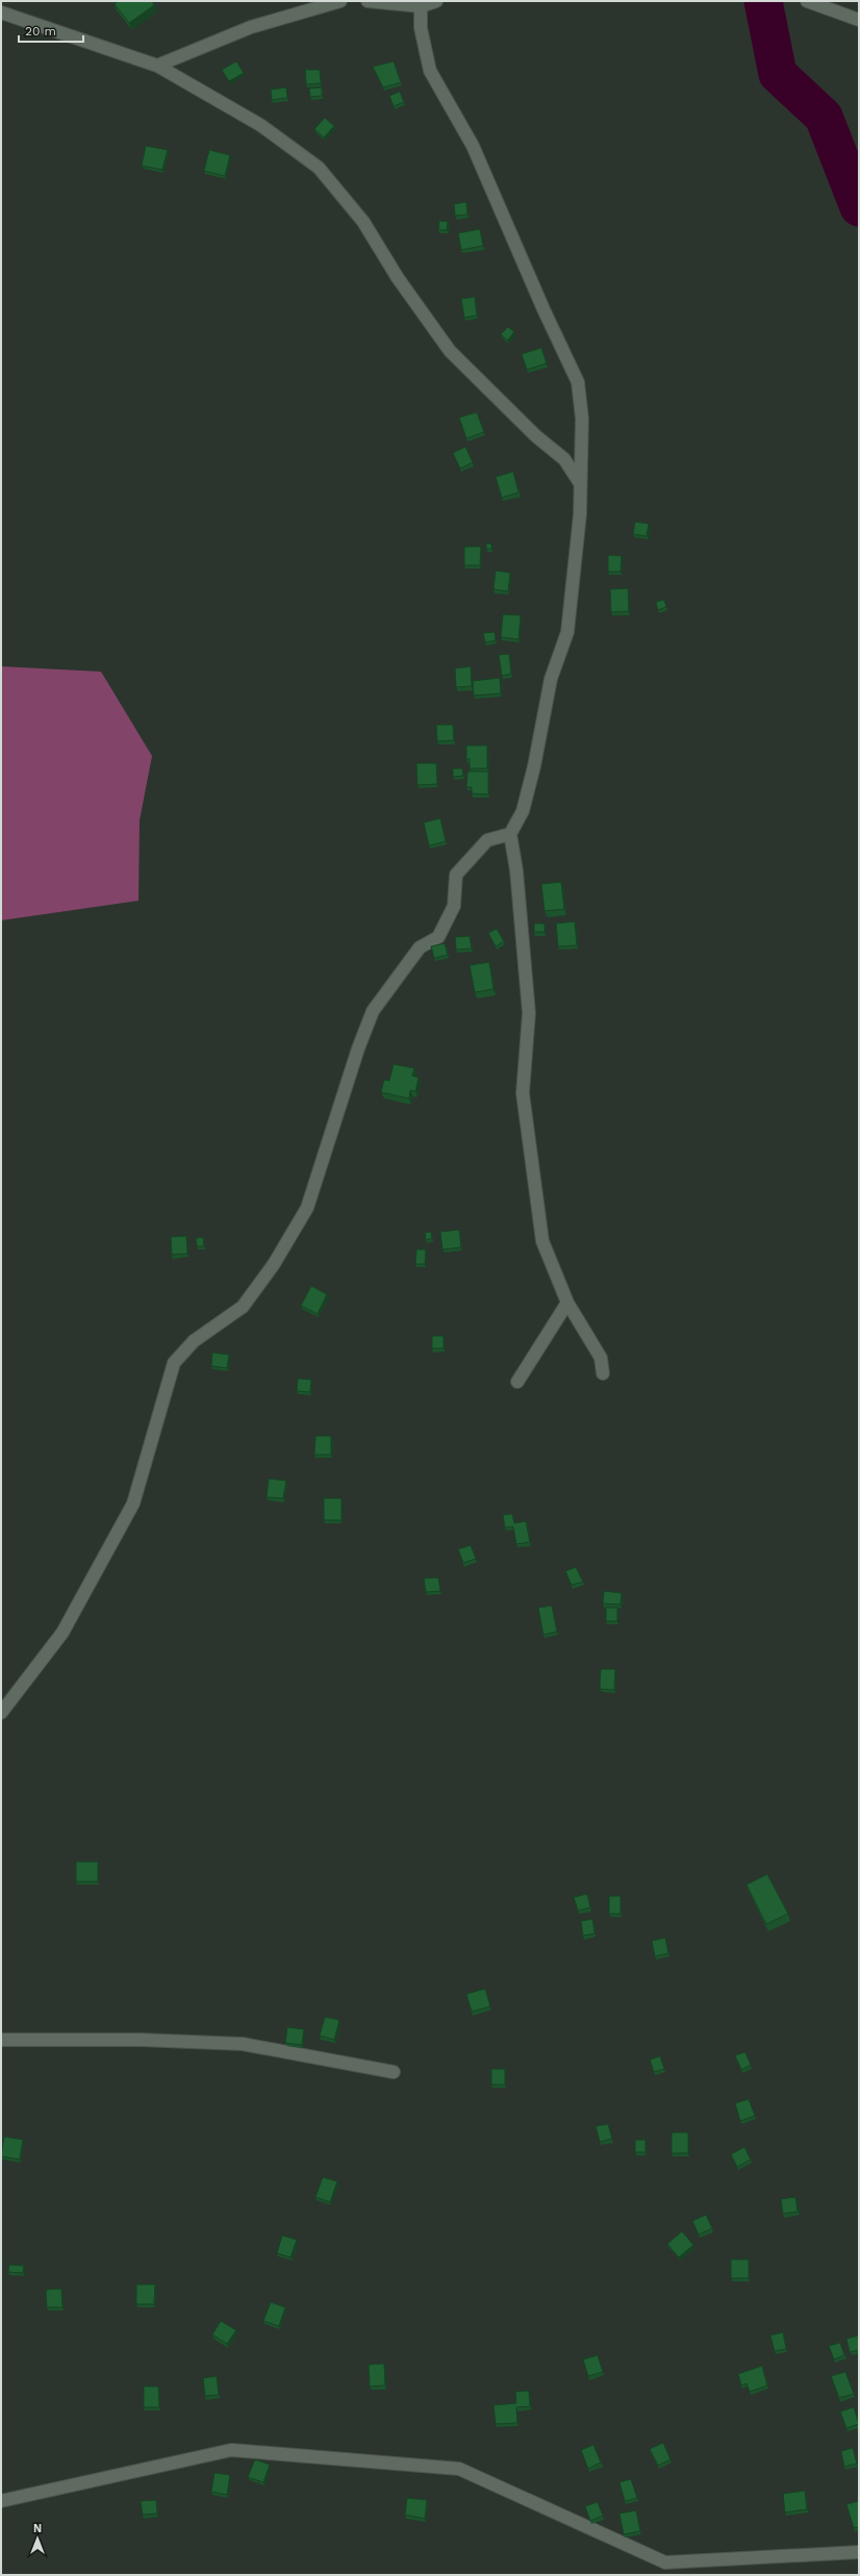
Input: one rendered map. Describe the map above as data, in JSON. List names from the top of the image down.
{
  "scale_bar": "20 m",
  "north": "top"
}
